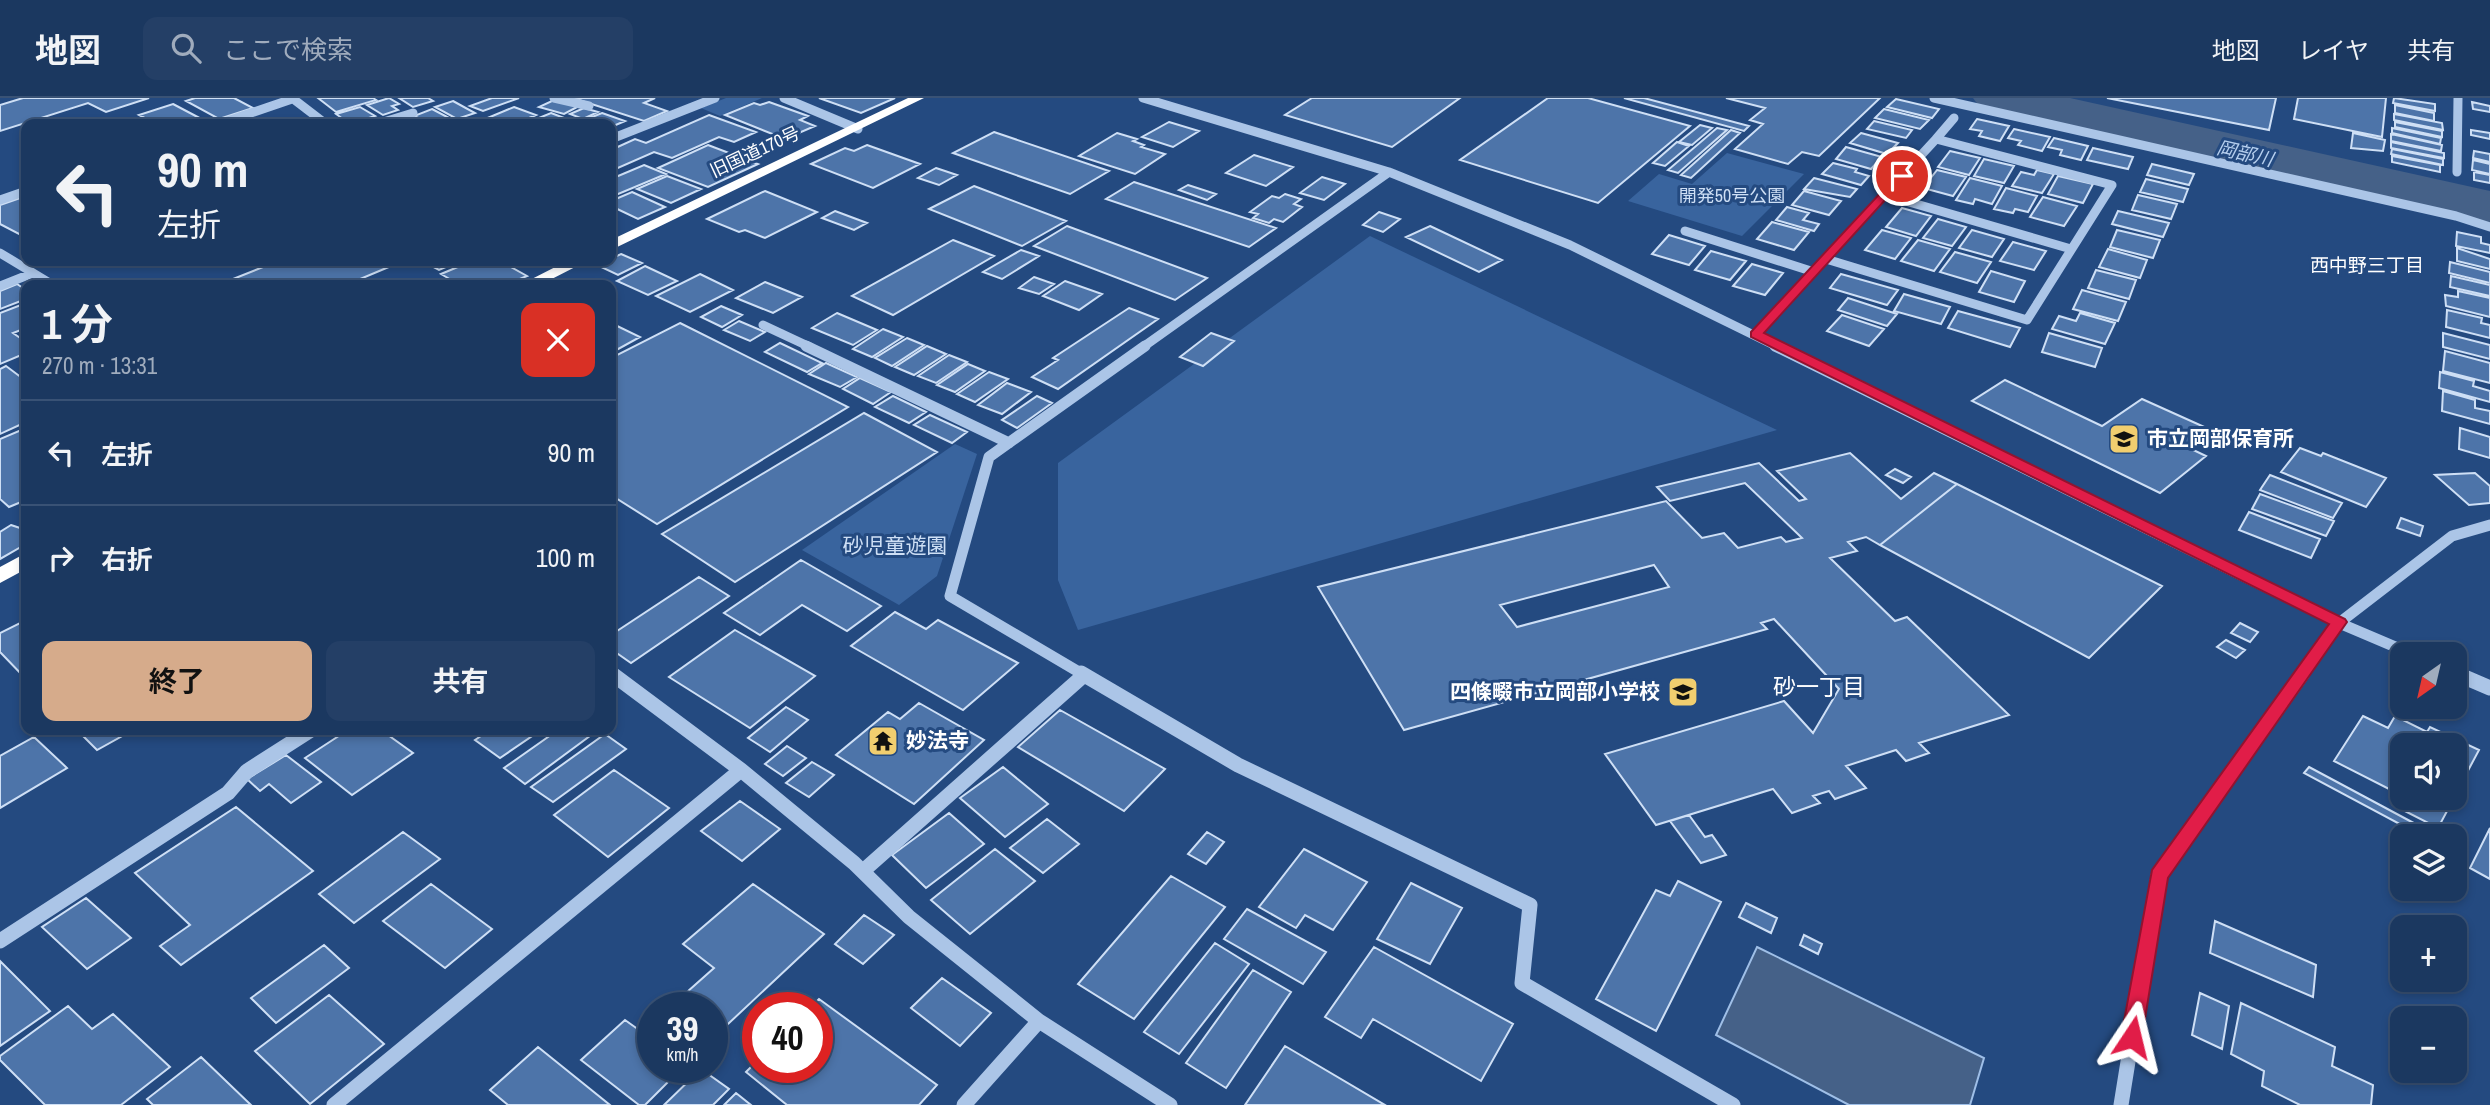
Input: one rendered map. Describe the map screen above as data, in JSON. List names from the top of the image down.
{
  "streets": {
    "highway": ["旧国道170号"]
  },
  "districts": ["西中野三丁目", "砂一丁目"],
  "water": ["岡部川"],
  "parks": ["開発50号公園", "砂児童遊園"],
  "places": {
    "school or university": ["市立岡部保育所", "四條畷市立岡部小学校"],
    "temple": ["妙法寺"]
  },
  "north": "bottom left",
  "page": {
    "header": "地図",
    "search": "ここで検索",
    "nav": ["地図", "レイヤ", "共有"],
    "turn": ["90 m", "左折"],
    "heading": ["1 分", "270 m · 13:31"],
    "list": [
      {
        "name": "左折",
        "value": "90 m"
      },
      {
        "name": "右折",
        "value": "100 m"
      }
    ],
    "buttons": ["終了", "共有"],
    "map_buttons": ["+", "−"],
    "speed": "39 km/h",
    "limit": "40"
  }
}
